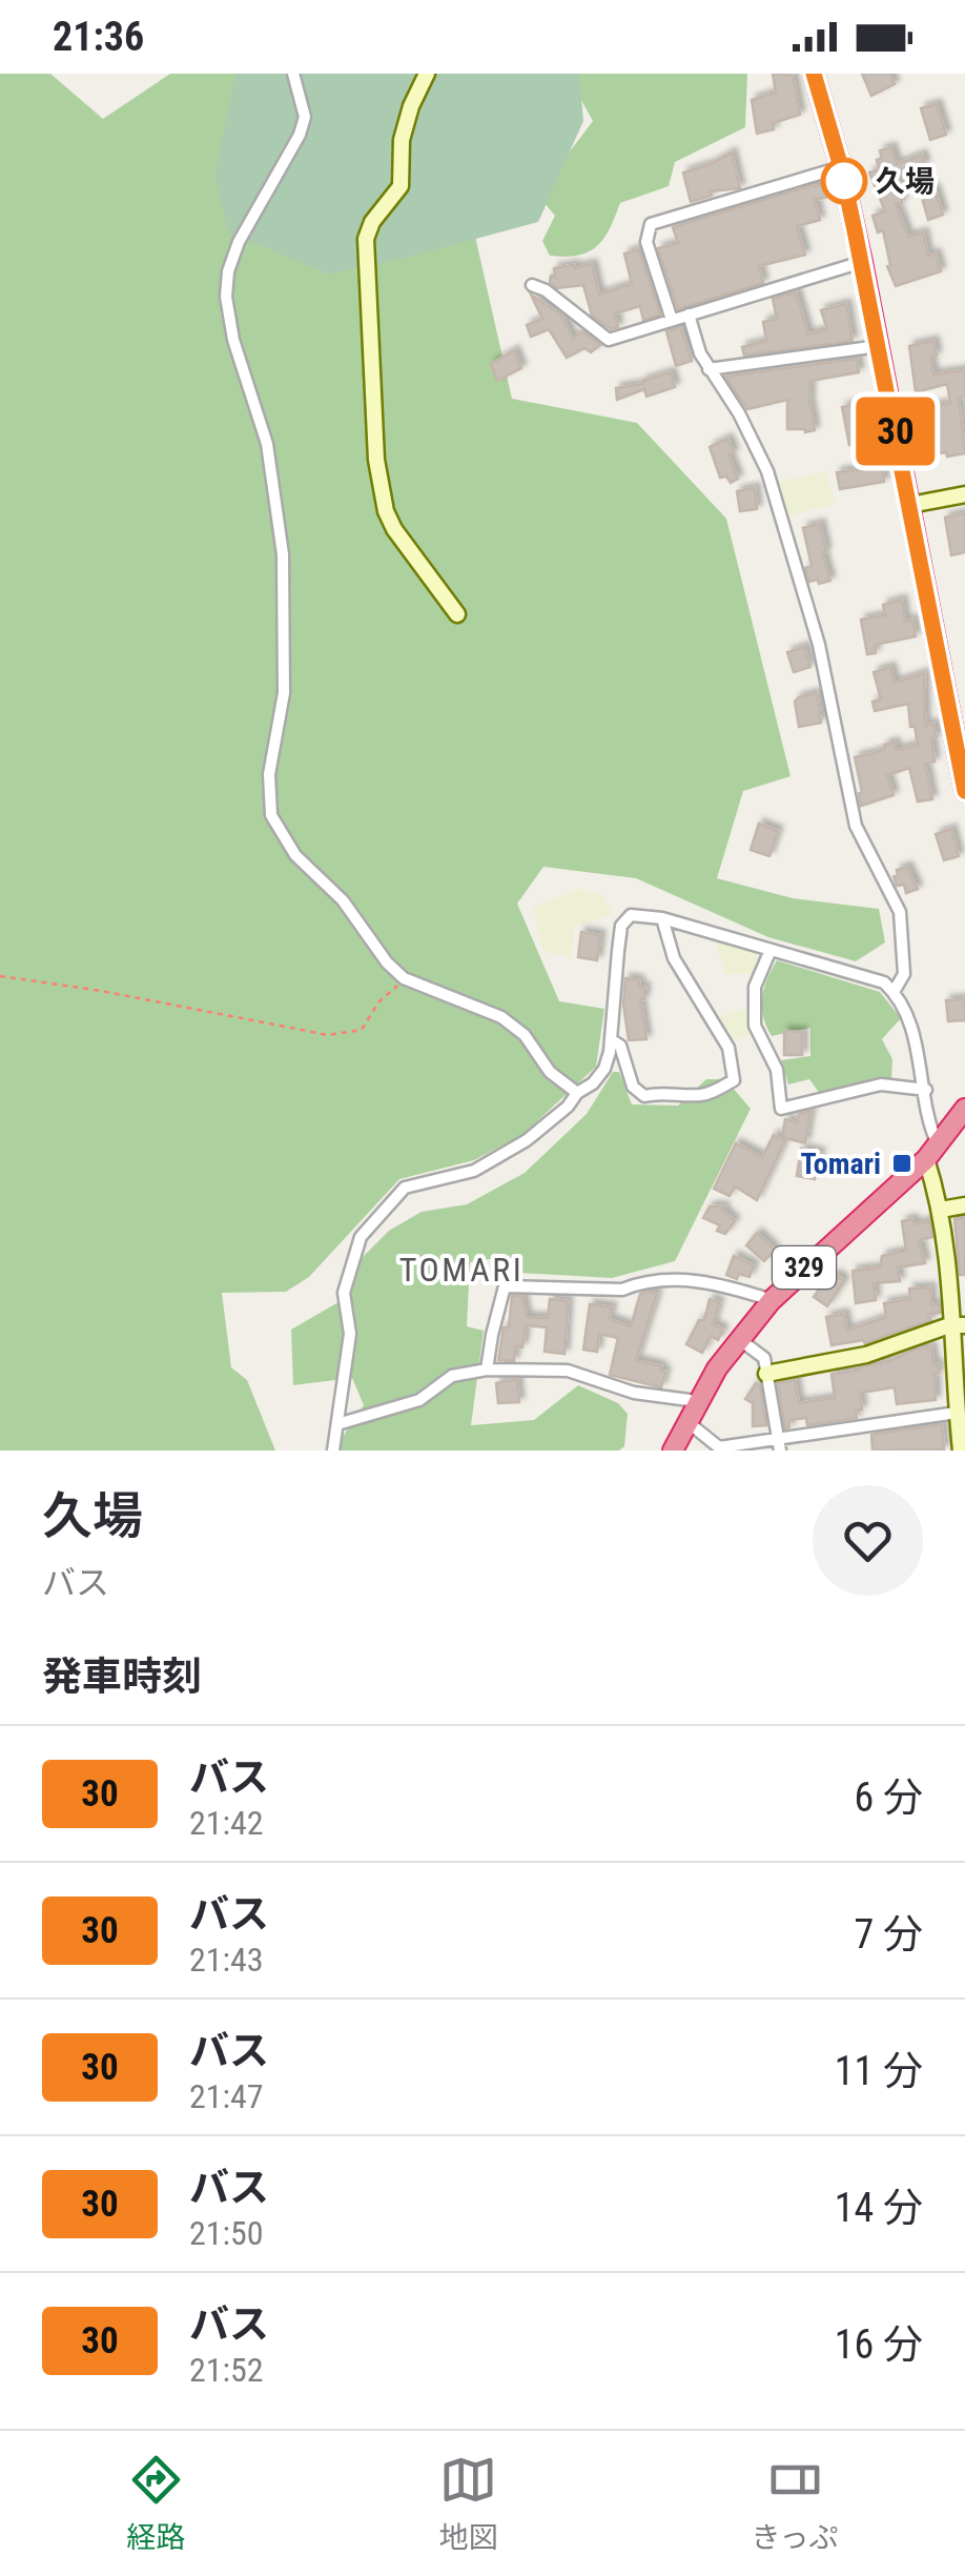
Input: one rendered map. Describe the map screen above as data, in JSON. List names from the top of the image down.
{
  "streets": {
    "highway": ["329"]
  },
  "districts": ["TOMARI"],
  "places": {
    "other": ["久場"],
    "transit": ["Tomari"]
  },
  "lines": ["bus line 30"],
  "page": {
    "status": "21:36",
    "on_map": "30",
    "heading": [
      ["久場", "バス"],
      "発車時刻"
    ],
    "list": [
      {
        "mark": "30",
        "name": "バス",
        "note": "21:42",
        "value": "6 分"
      },
      {
        "mark": "30",
        "name": "バス",
        "note": "21:43",
        "value": "7 分"
      },
      {
        "mark": "30",
        "name": "バス",
        "note": "21:47",
        "value": "11 分"
      },
      {
        "mark": "30",
        "name": "バス",
        "note": "21:50",
        "value": "14 分"
      },
      {
        "mark": "30",
        "name": "バス",
        "note": "21:52",
        "value": "16 分"
      }
    ],
    "tabs": ["経路", "地図", "きっぷ"]
  }
}
